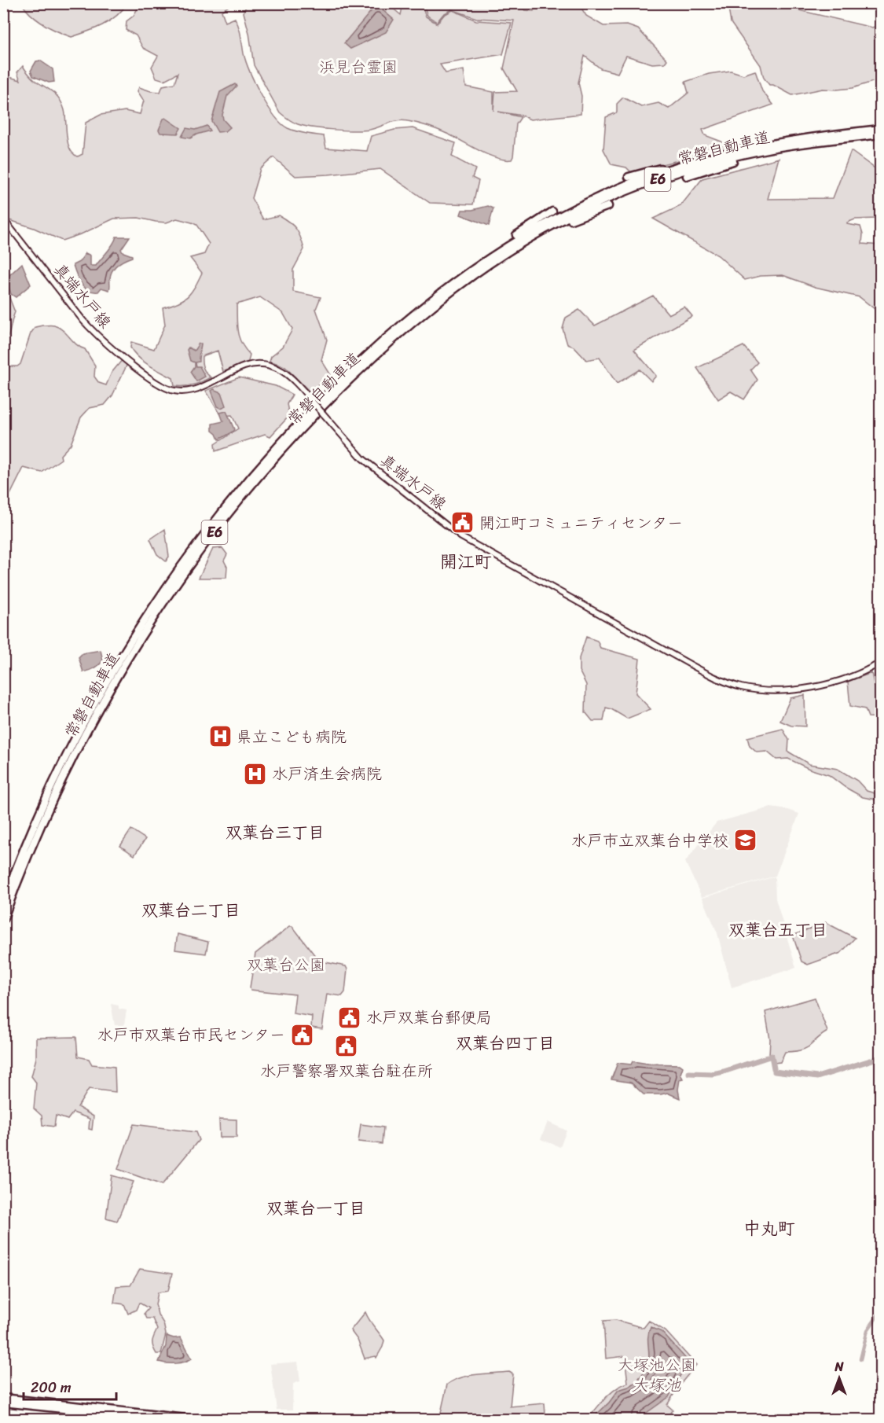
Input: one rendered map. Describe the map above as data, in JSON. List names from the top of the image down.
{
  "streets": {
    "highway": ["常磐自動車道", "E6"],
    "main road": ["真端水戸線"]
  },
  "districts": [
    "開江町",
    "双葉台三丁目",
    "双葉台二丁目",
    "双葉台五丁目",
    "双葉台四丁目",
    "双葉台一丁目",
    "中丸町"
  ],
  "water": ["大塚池"],
  "parks": ["浜見台霊園", "双葉台公園", "大塚池公園"],
  "places": {
    "public building": [
      "開江町コミュニティセンター",
      "水戸双葉台郵便局",
      "水戸市双葉台市民センター",
      "水戸警察署双葉台駐在所"
    ],
    "hospital": ["県立こども病院", "水戸済生会病院"],
    "school or university": ["水戸市立双葉台中学校"]
  },
  "scale_bar": "200 m",
  "north": "top"
}
